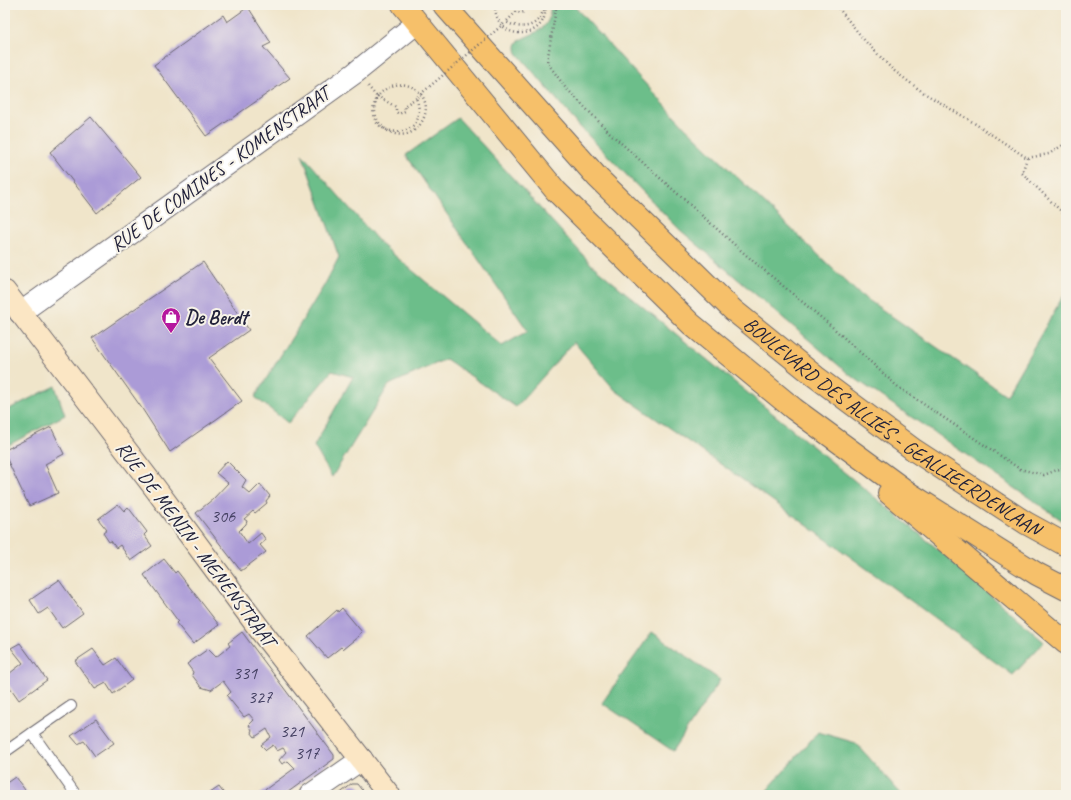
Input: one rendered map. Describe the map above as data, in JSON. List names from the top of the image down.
{
  "streets": {
    "highway": ["BOULEVARD DES ALLIÉS - GEALLIEERDENLAAN"],
    "street": ["RUE DE COMINES - KOMENSTRAAT", "RUE DE MENIN - MENENSTRAAT"]
  },
  "crossings": [
    ["RUE DE COMINES - KOMENSTRAAT", "BOULEVARD DES ALLIÉS - GEALLIEERDENLAAN"],
    ["RUE DE COMINES - KOMENSTRAAT", "RUE DE MENIN - MENENSTRAAT"]
  ],
  "places": {
    "shop": ["De Berdt"]
  },
  "house_numbers": [
    "306",
    "331",
    "327",
    "321",
    "317"
  ]
}
